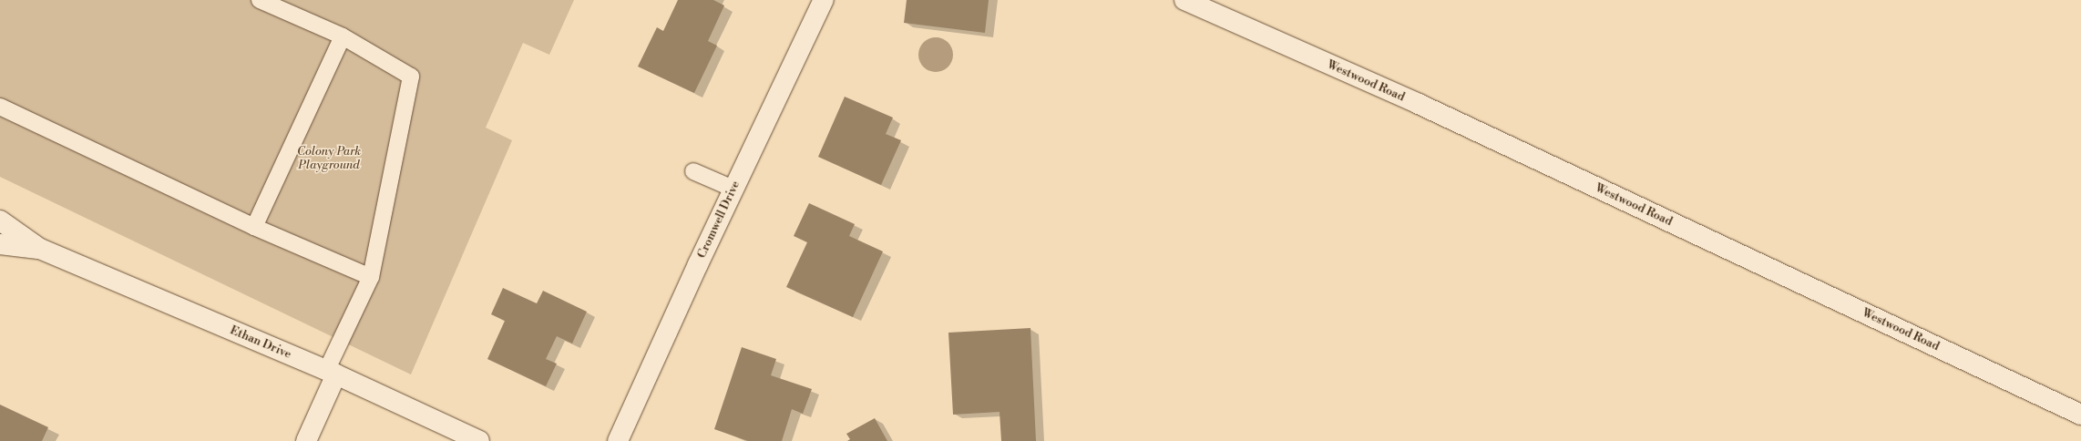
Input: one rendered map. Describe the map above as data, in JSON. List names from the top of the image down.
{
  "streets": {
    "street": ["Westwood Road", "Cromwell Drive", "Ethan Drive"]
  },
  "parks": ["Colony Park Playground"]
}
